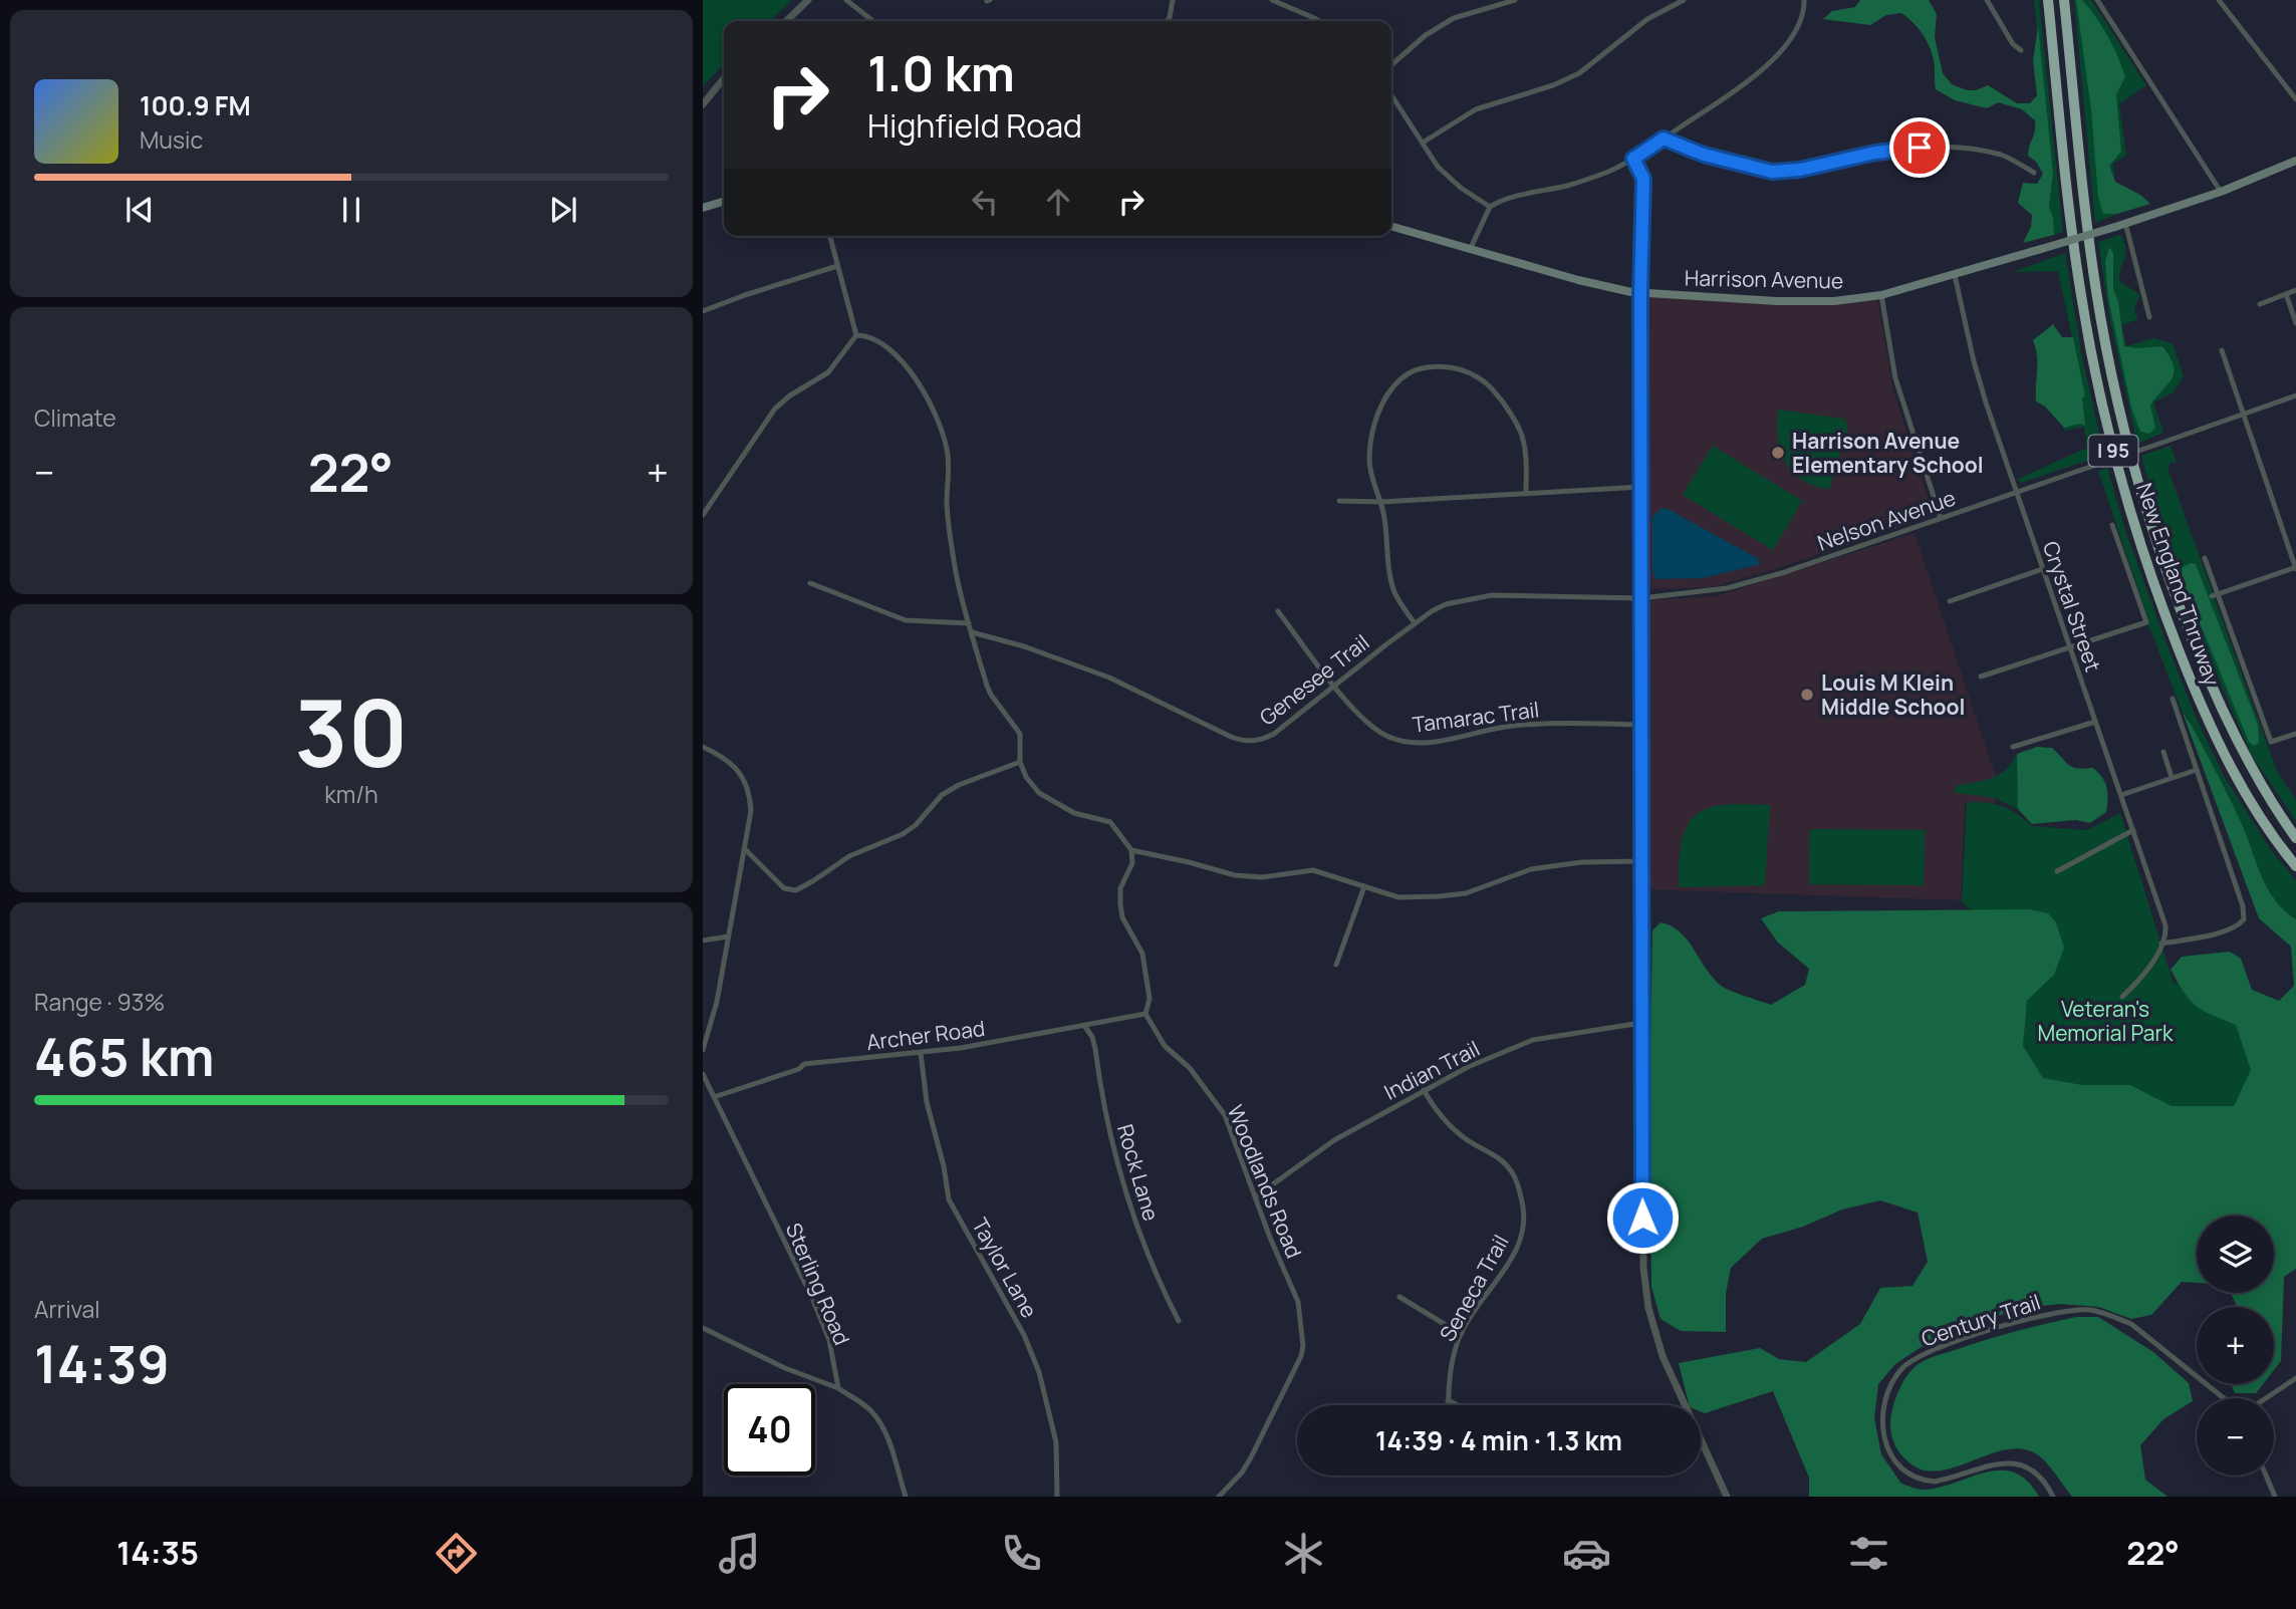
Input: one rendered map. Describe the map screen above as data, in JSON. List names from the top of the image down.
{
  "streets": {
    "highway": ["I 95", "New England Thruway"],
    "main road": ["Harrison Avenue"],
    "street": [
      "Nelson Avenue",
      "Crystal Street",
      "Genesee Trail",
      "Tamarac Trail",
      "Archer Road",
      "Indian Trail",
      "Rock Lane",
      "Woodlands Road",
      "Taylor Lane",
      "Sterling Road",
      "Seneca Trail",
      "Century Trail"
    ]
  },
  "crossings": [
    ["Harrison Avenue", "Crystal Street"],
    ["Nelson Avenue", "Crystal Street"],
    ["Nelson Avenue", "Genesee Trail"],
    ["Genesee Trail", "Tamarac Trail"],
    ["Archer Road", "Rock Lane"],
    ["Archer Road", "Woodlands Road"],
    ["Archer Road", "Taylor Lane"],
    ["Archer Road", "Sterling Road"],
    ["Indian Trail", "Woodlands Road"],
    ["Indian Trail", "Seneca Trail"]
  ],
  "parks": ["Veteran's Memorial Park"],
  "places": ["Harrison Avenue Elementary School", "Louis M Klein Middle School"],
  "page": {
    "turn": ["1.0 km", "Highfield Road"],
    "song": ["100.9 FM", "Music"],
    "tile": [
      "Climate",
      ["30", "km/h"],
      ["Range · 93%", "465 km"],
      ["Arrival", "14:39"]
    ],
    "heat": ["−", "22°", "+"],
    "map_buttons": ["+", "−"],
    "limit": "40",
    "trip": "14:39 · 4 min · 1.3 km",
    "tabs": ["14:35", "22°"]
  }
}
